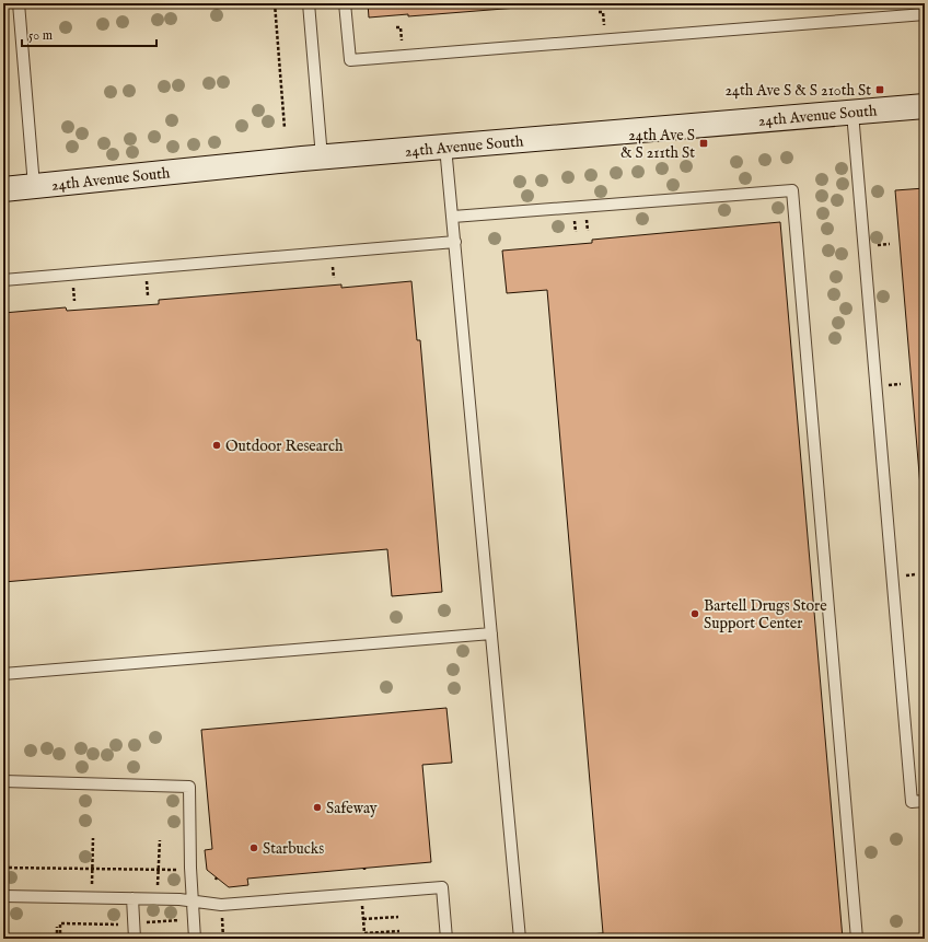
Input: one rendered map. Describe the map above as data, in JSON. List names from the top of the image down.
{
  "streets": {
    "street": ["24th Avenue South"]
  },
  "places": {
    "transit": ["24th Ave S & S 210th St", "24th Ave S & S 211th St"],
    "other": [
      "Outdoor Research",
      "Bartell Drugs Store Support Center",
      "Safeway",
      "Starbucks"
    ]
  },
  "scale_bar": "50 m"
}
